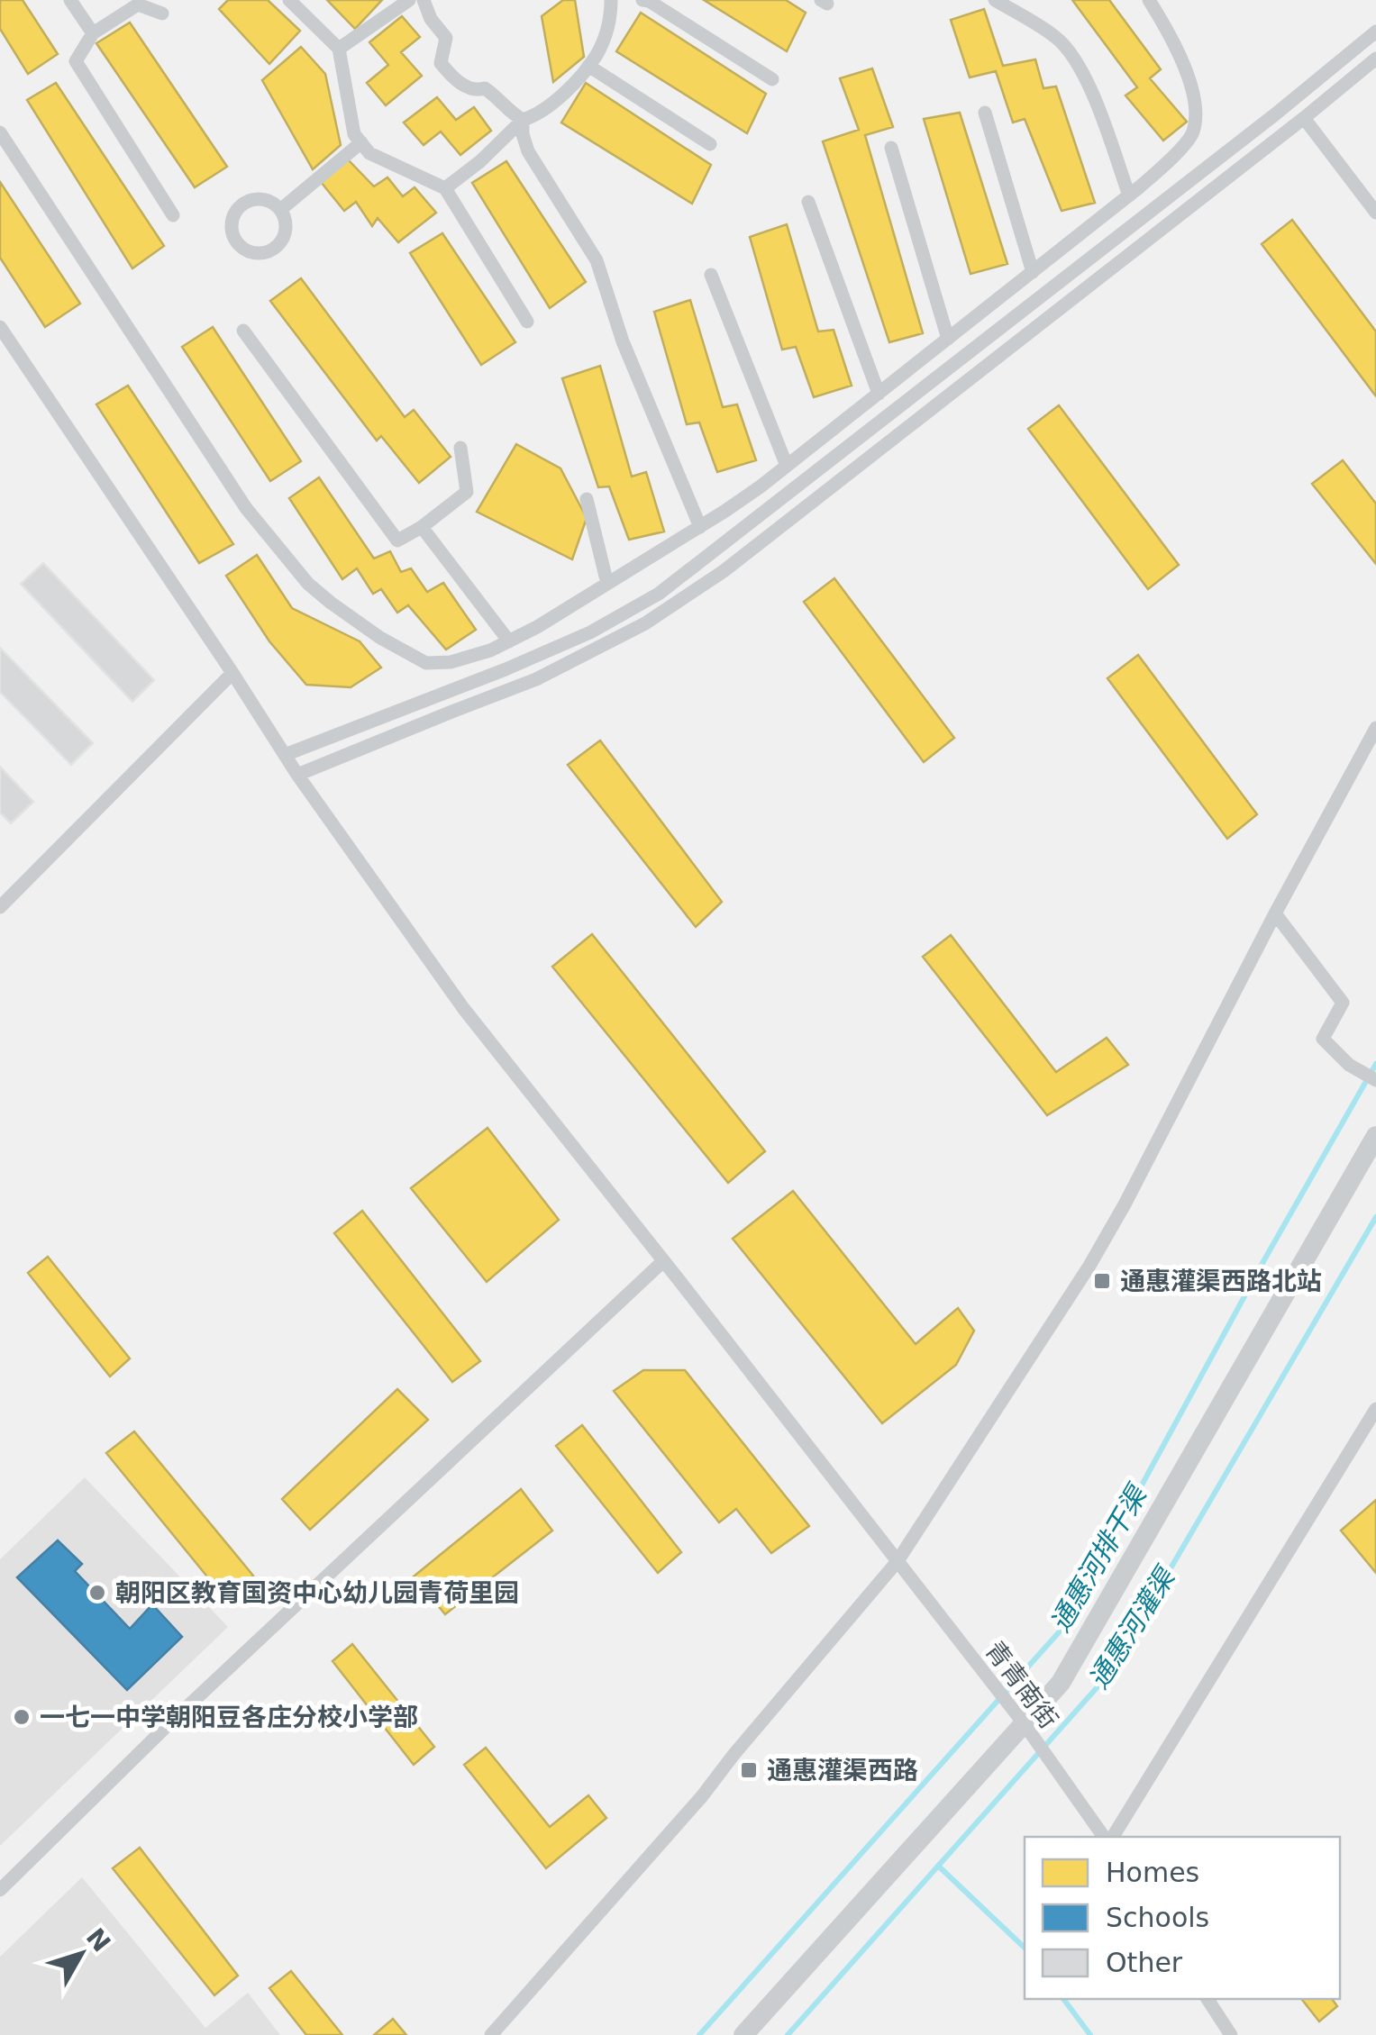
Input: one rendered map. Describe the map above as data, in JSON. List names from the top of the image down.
{
  "streets": {
    "street": ["青青南街"]
  },
  "water": ["通惠河排干渠", "通惠河灌渠"],
  "places": {
    "transit": ["通惠灌渠西路北站", "通惠灌渠西路"],
    "other": ["朝阳区教育国资中心幼儿园青荷里园", "一七一中学朝阳豆各庄分校小学部"]
  },
  "legend": ["Homes", "Schools", "Other"],
  "north": "top right"
}
